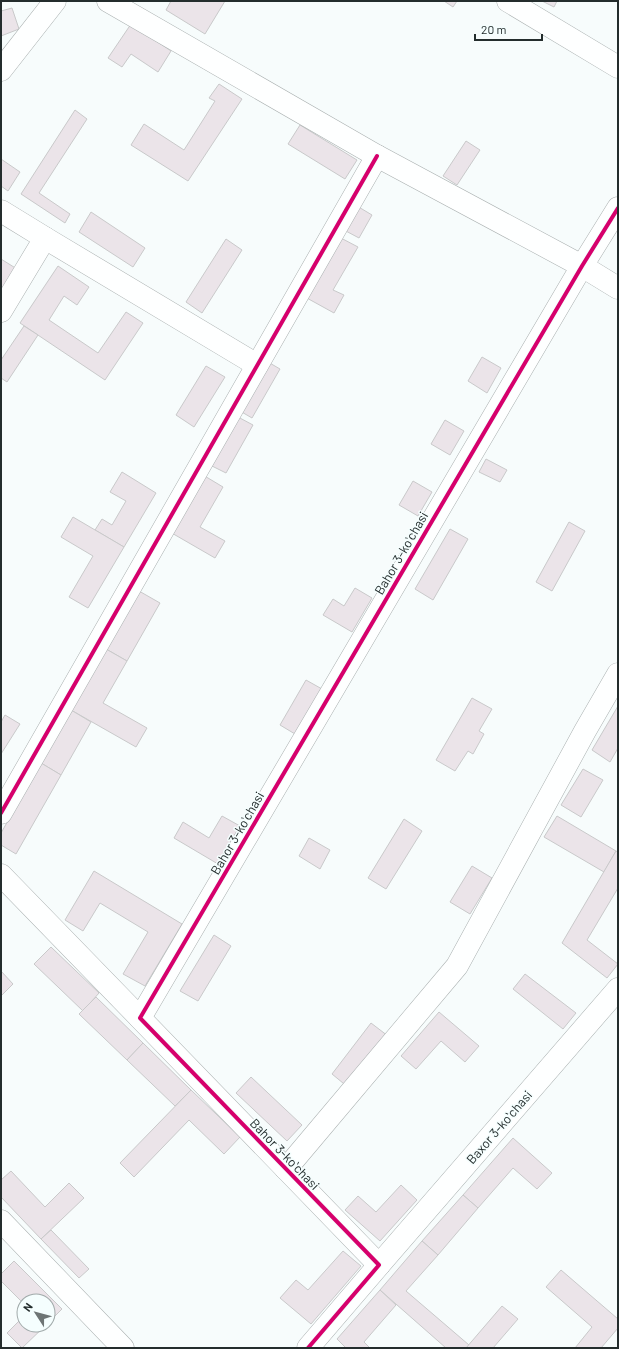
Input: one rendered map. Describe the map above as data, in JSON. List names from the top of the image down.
{
  "streets": {
    "street": ["Bahor 3-koʻchasi", "Baxor 3-koʻchasi"]
  },
  "crossings": [
    ["Bahor 3-koʻchasi", "Baxor 3-koʻchasi"]
  ],
  "scale_bar": "20 m",
  "north": "top left"
}
